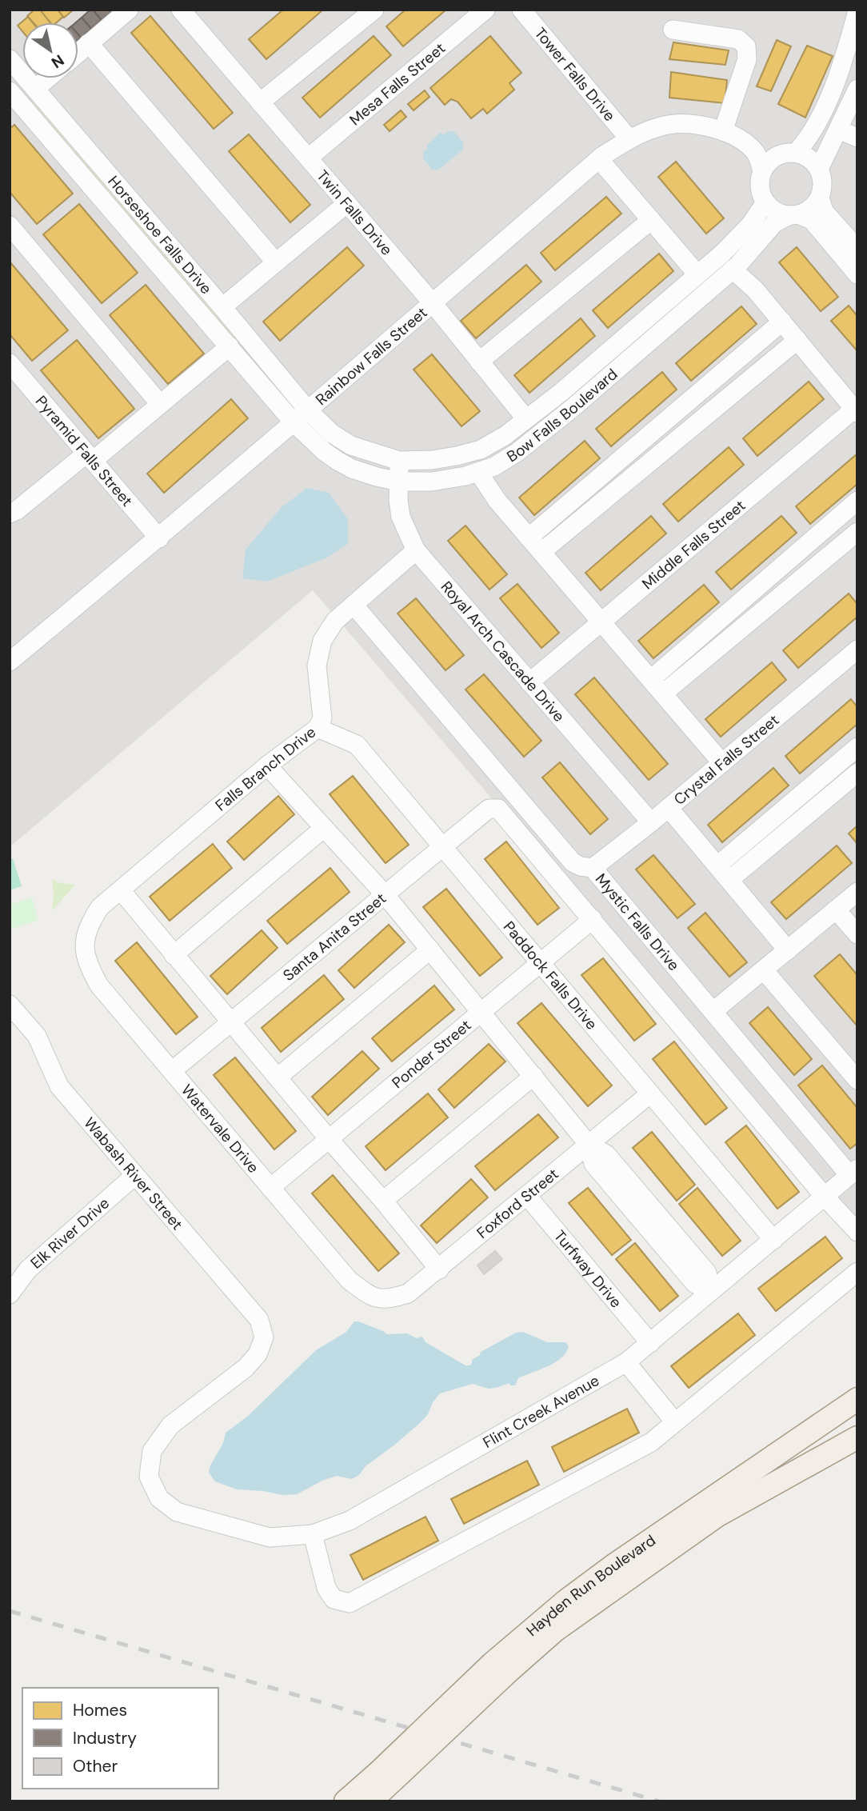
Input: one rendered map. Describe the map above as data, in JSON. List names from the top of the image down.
{
  "streets": {
    "main road": ["Hayden Run Boulevard"],
    "street": [
      "Tower Falls Drive",
      "Mesa Falls Street",
      "Twin Falls Drive",
      "Horseshoe Falls Drive",
      "Rainbow Falls Street",
      "Bow Falls Boulevard",
      "Pyramid Falls Street",
      "Middle Falls Street",
      "Royal Arch Cascade Drive",
      "Crystal Falls Street",
      "Falls Branch Drive",
      "Mystic Falls Drive",
      "Santa Anita Street",
      "Paddock Falls Drive",
      "Ponder Street",
      "Watervale Drive",
      "Wabash River Street",
      "Foxford Street",
      "Elk River Drive",
      "Turfway Drive",
      "Flint Creek Avenue"
    ]
  },
  "crossings": [
    ["Tower Falls Drive", "Rainbow Falls Street"],
    ["Mesa Falls Street", "Twin Falls Drive"],
    ["Twin Falls Drive", "Rainbow Falls Street"],
    ["Twin Falls Drive", "Bow Falls Boulevard"],
    ["Horseshoe Falls Drive", "Rainbow Falls Street"],
    ["Horseshoe Falls Drive", "Bow Falls Boulevard"],
    ["Rainbow Falls Street", "Bow Falls Boulevard"],
    ["Rainbow Falls Street", "Pyramid Falls Street"],
    ["Bow Falls Boulevard", "Royal Arch Cascade Drive"],
    ["Middle Falls Street", "Royal Arch Cascade Drive"],
    ["Royal Arch Cascade Drive", "Crystal Falls Street"],
    ["Royal Arch Cascade Drive", "Falls Branch Drive"],
    ["Crystal Falls Street", "Mystic Falls Drive"],
    ["Falls Branch Drive", "Mystic Falls Drive"],
    ["Falls Branch Drive", "Paddock Falls Drive"],
    ["Falls Branch Drive", "Watervale Drive"],
    ["Mystic Falls Drive", "Flint Creek Avenue"],
    ["Santa Anita Street", "Paddock Falls Drive"],
    ["Santa Anita Street", "Ponder Street"],
    ["Santa Anita Street", "Watervale Drive"],
    ["Paddock Falls Drive", "Ponder Street"],
    ["Paddock Falls Drive", "Foxford Street"],
    ["Paddock Falls Drive", "Flint Creek Avenue"],
    ["Ponder Street", "Watervale Drive"],
    ["Watervale Drive", "Foxford Street"],
    ["Wabash River Street", "Elk River Drive"],
    ["Wabash River Street", "Flint Creek Avenue"],
    ["Foxford Street", "Turfway Drive"],
    ["Turfway Drive", "Flint Creek Avenue"]
  ],
  "legend": ["Homes", "Industry", "Other"],
  "north": "bottom right"
}
